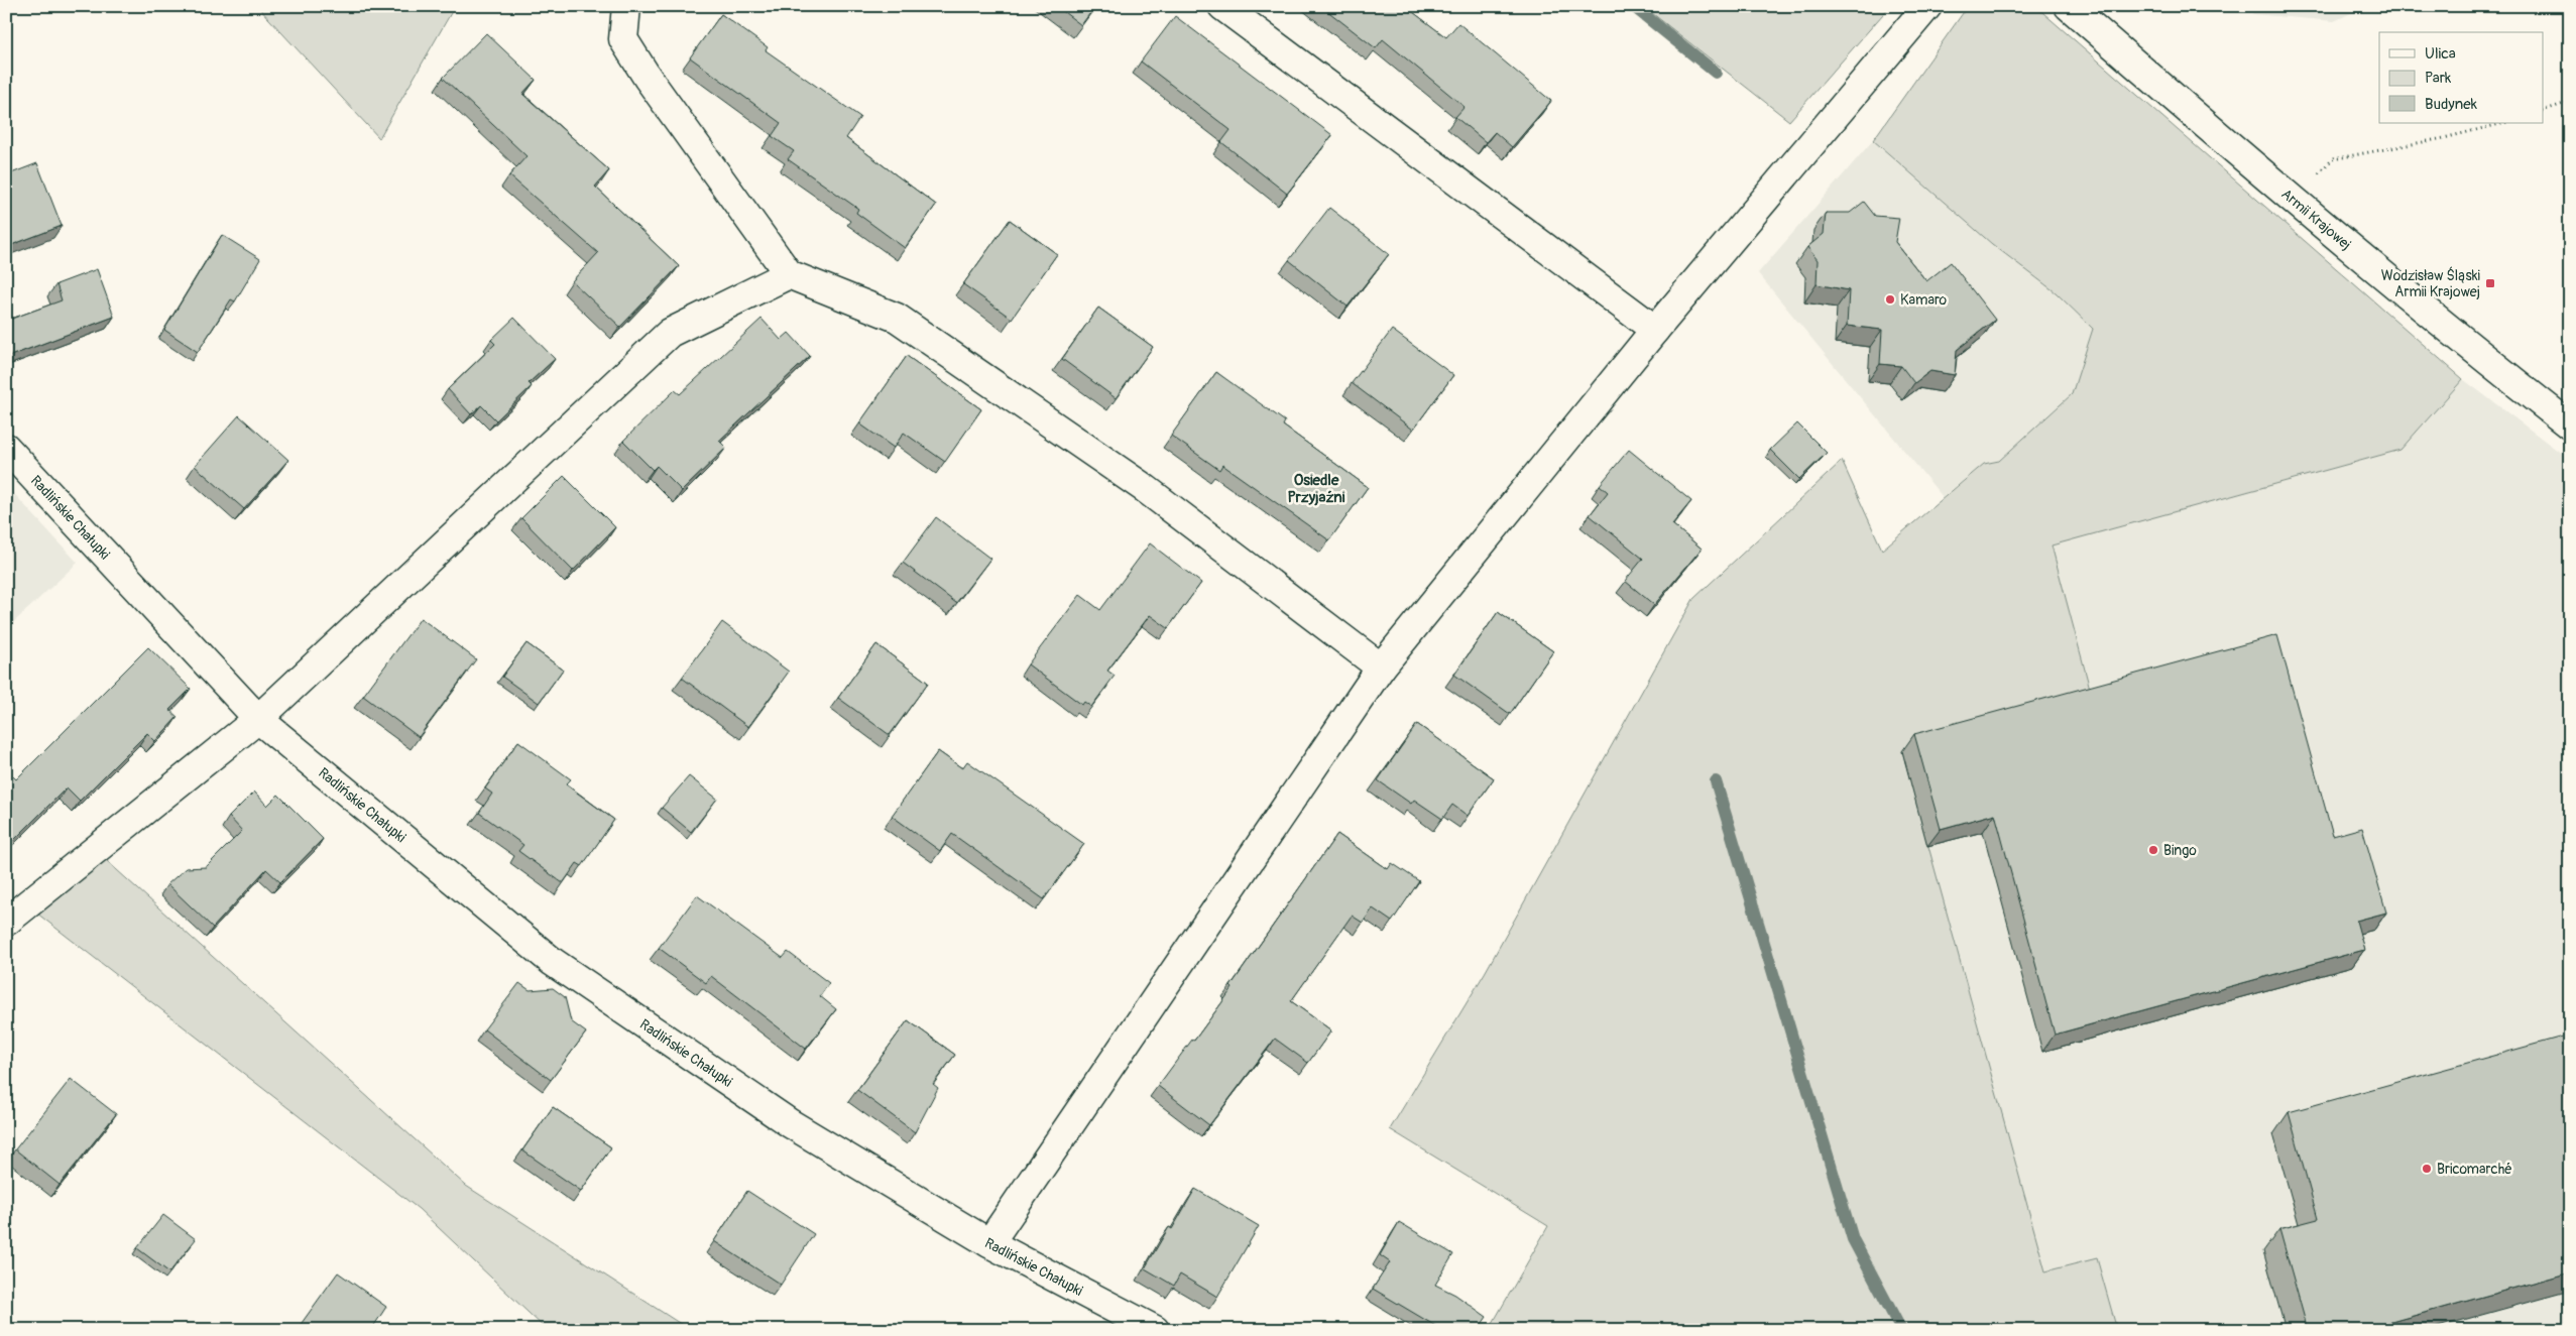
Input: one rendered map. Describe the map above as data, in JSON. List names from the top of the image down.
{
  "streets": {
    "street": ["Armii Krajowej", "Radlińskie Chałupki"]
  },
  "districts": ["Osiedle Przyjaźni"],
  "places": {
    "transit": ["Wodzisław Śląski Armii Krajowej"],
    "other": ["Kamaro", "Bingo", "Bricomarché"]
  },
  "legend": ["Ulica", "Park", "Budynek"]
}
